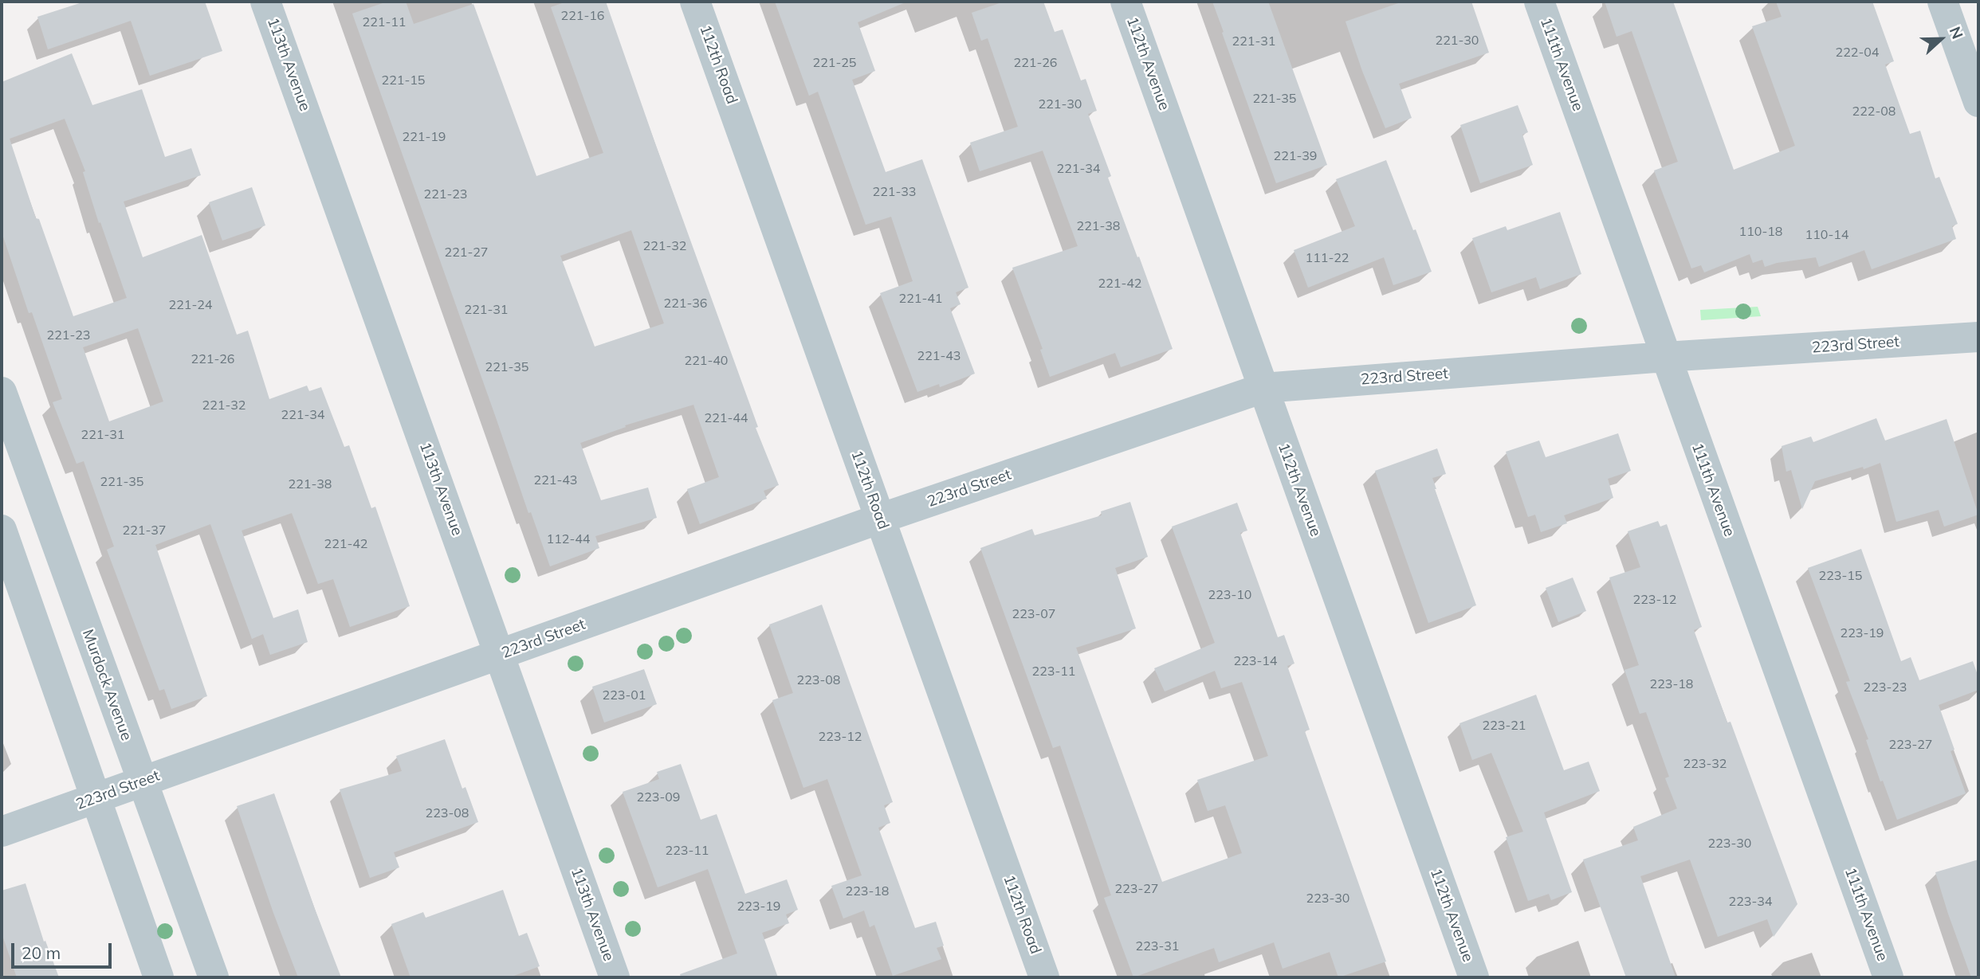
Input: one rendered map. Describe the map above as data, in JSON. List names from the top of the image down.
{
  "streets": {
    "street": [
      "112th Avenue",
      "113th Avenue",
      "112th Road",
      "111th Avenue",
      "223rd Street",
      "Murdock Avenue"
    ]
  },
  "crossings": [
    ["112th Avenue", "223rd Street"],
    ["113th Avenue", "223rd Street"],
    ["112th Road", "223rd Street"],
    ["111th Avenue", "223rd Street"],
    ["223rd Street", "Murdock Avenue"]
  ],
  "house_numbers": [
    "221-16",
    "221-11",
    "221-30",
    "221-31",
    "222-04",
    "221-25",
    "221-26",
    "221-15",
    "221-35",
    "221-30",
    "222-08",
    "221-19",
    "221-39",
    "221-34",
    "221-33",
    "221-23",
    "221-38",
    "110-18",
    "110-14",
    "221-32",
    "221-27",
    "111-22",
    "221-42",
    "221-41",
    "221-36",
    "221-24",
    "221-31",
    "221-23",
    "221-43",
    "221-26",
    "221-40",
    "221-35",
    "221-32",
    "221-34",
    "221-44",
    "221-31",
    "221-43",
    "221-35",
    "221-38",
    "221-37",
    "112-44",
    "221-42",
    "223-15",
    "223-10",
    "223-12",
    "223-07",
    "223-19",
    "223-14",
    "223-11",
    "223-08",
    "223-18",
    "223-23",
    "223-01",
    "223-21",
    "223-12",
    "223-27",
    "223-32",
    "223-09",
    "223-08",
    "223-30",
    "223-11",
    "223-27",
    "223-18",
    "223-30",
    "223-34",
    "223-19",
    "223-31"
  ],
  "scale_bar": "20 m",
  "north": "right"
}
